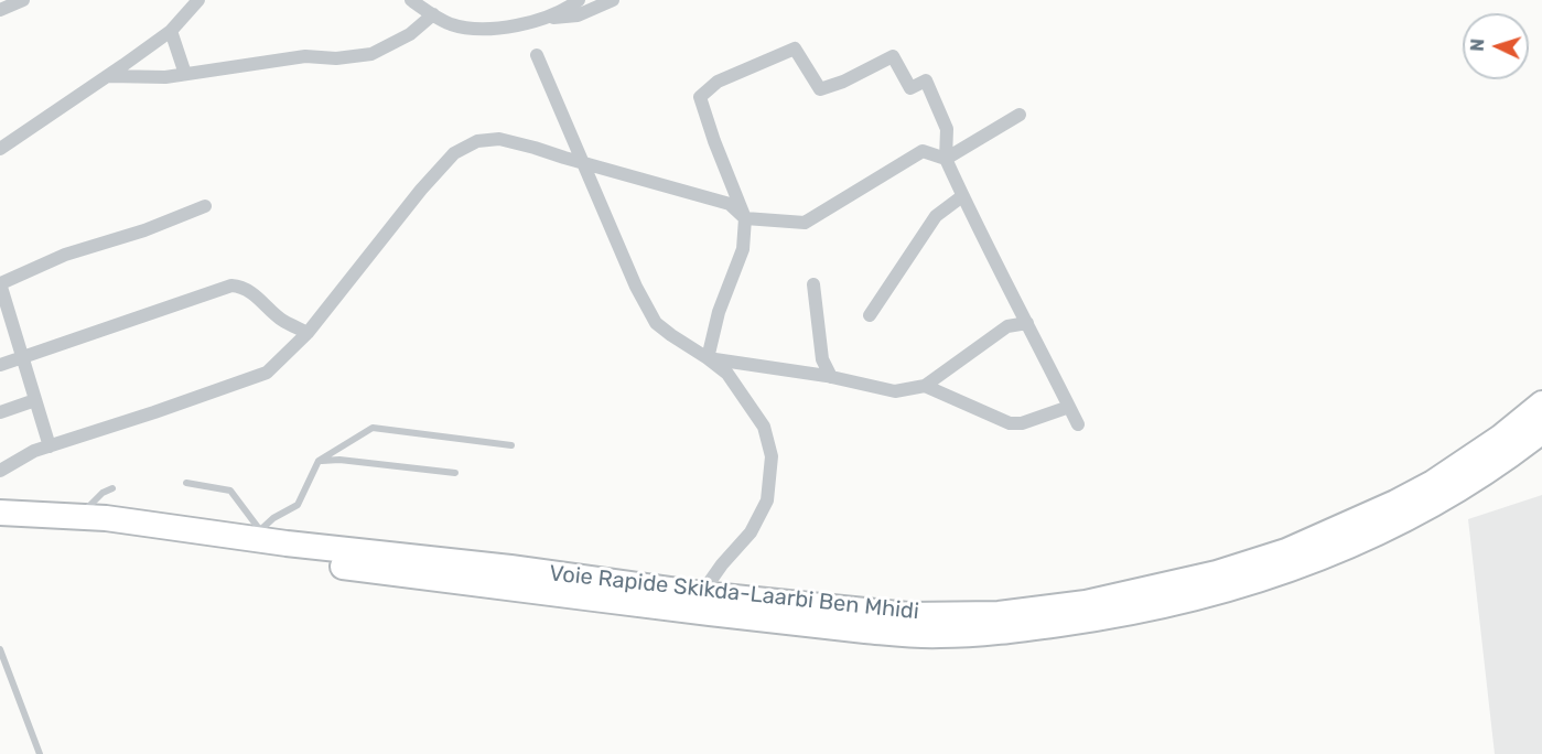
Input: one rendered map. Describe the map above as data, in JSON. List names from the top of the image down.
{
  "streets": {
    "highway": ["Voie Rapide Skikda-Laarbi Ben Mhidi"]
  },
  "north": "left"
}
